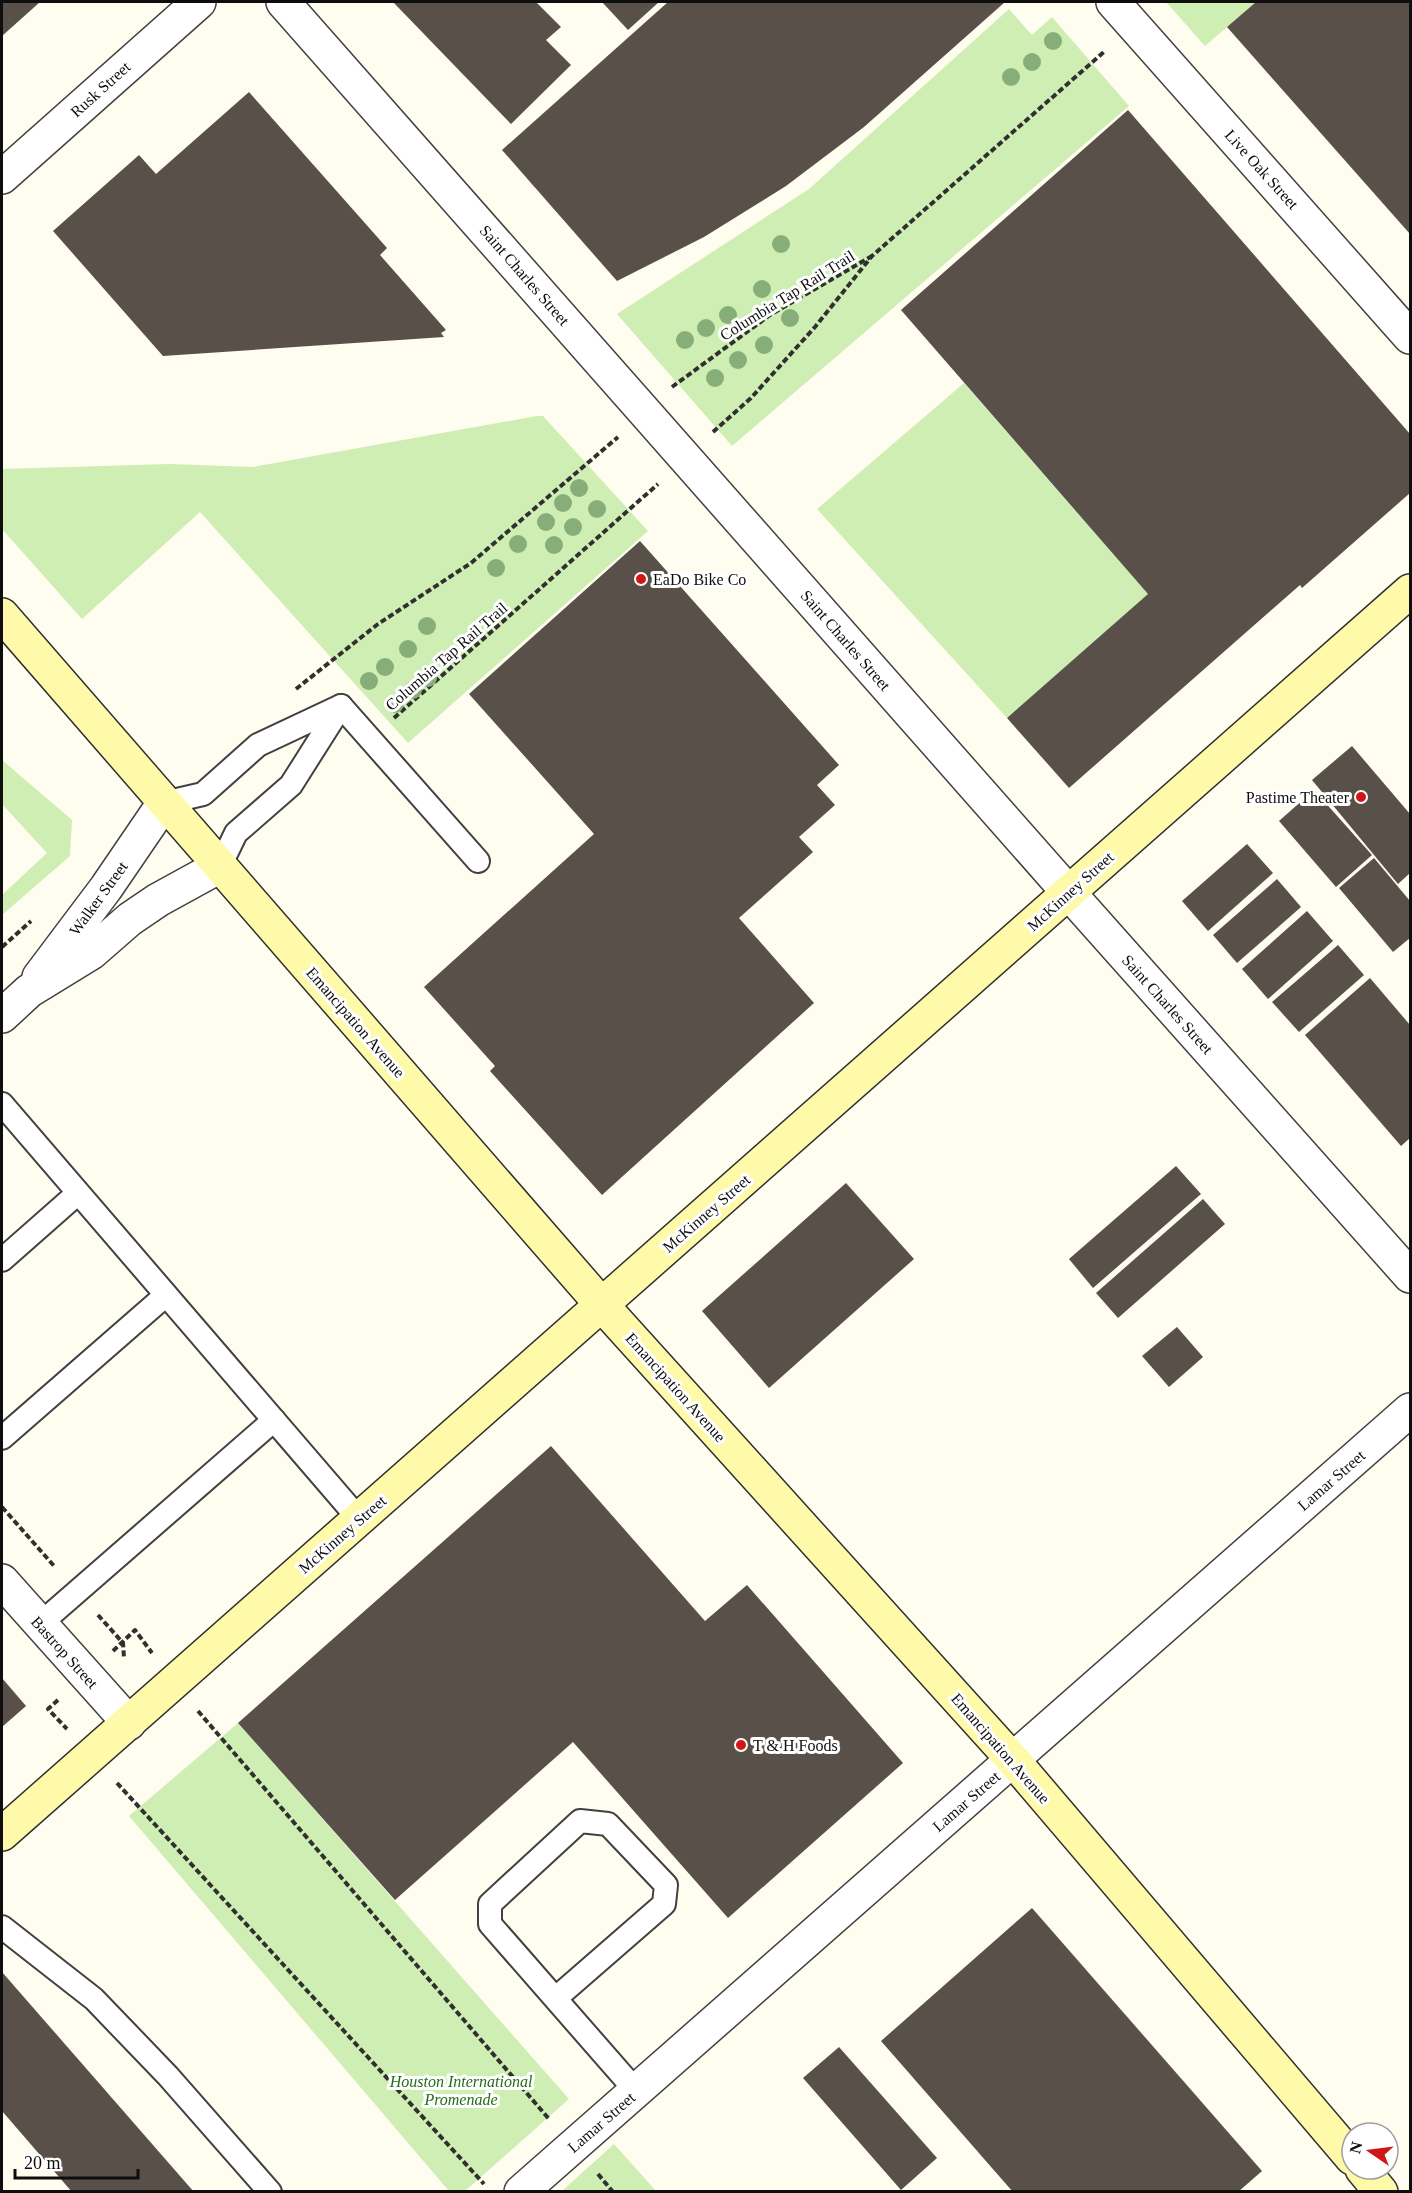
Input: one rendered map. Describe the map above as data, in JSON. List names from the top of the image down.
{
  "streets": {
    "main road": ["McKinney Street", "Emancipation Avenue"],
    "street": [
      "Rusk Street",
      "Live Oak Street",
      "Saint Charles Street",
      "Walker Street",
      "Lamar Street",
      "Bastrop Street"
    ],
    "path": ["Columbia Tap Rail Trail"]
  },
  "crossings": [
    ["Saint Charles Street", "McKinney Street"],
    ["McKinney Street", "Emancipation Avenue"],
    ["McKinney Street", "Bastrop Street"],
    ["Walker Street", "Emancipation Avenue"],
    ["Emancipation Avenue", "Lamar Street"]
  ],
  "parks": ["Houston International Promenade"],
  "places": ["EaDo Bike Co", "Pastime Theater", "T & H Foods"],
  "scale_bar": "20 m",
  "north": "left"
}
